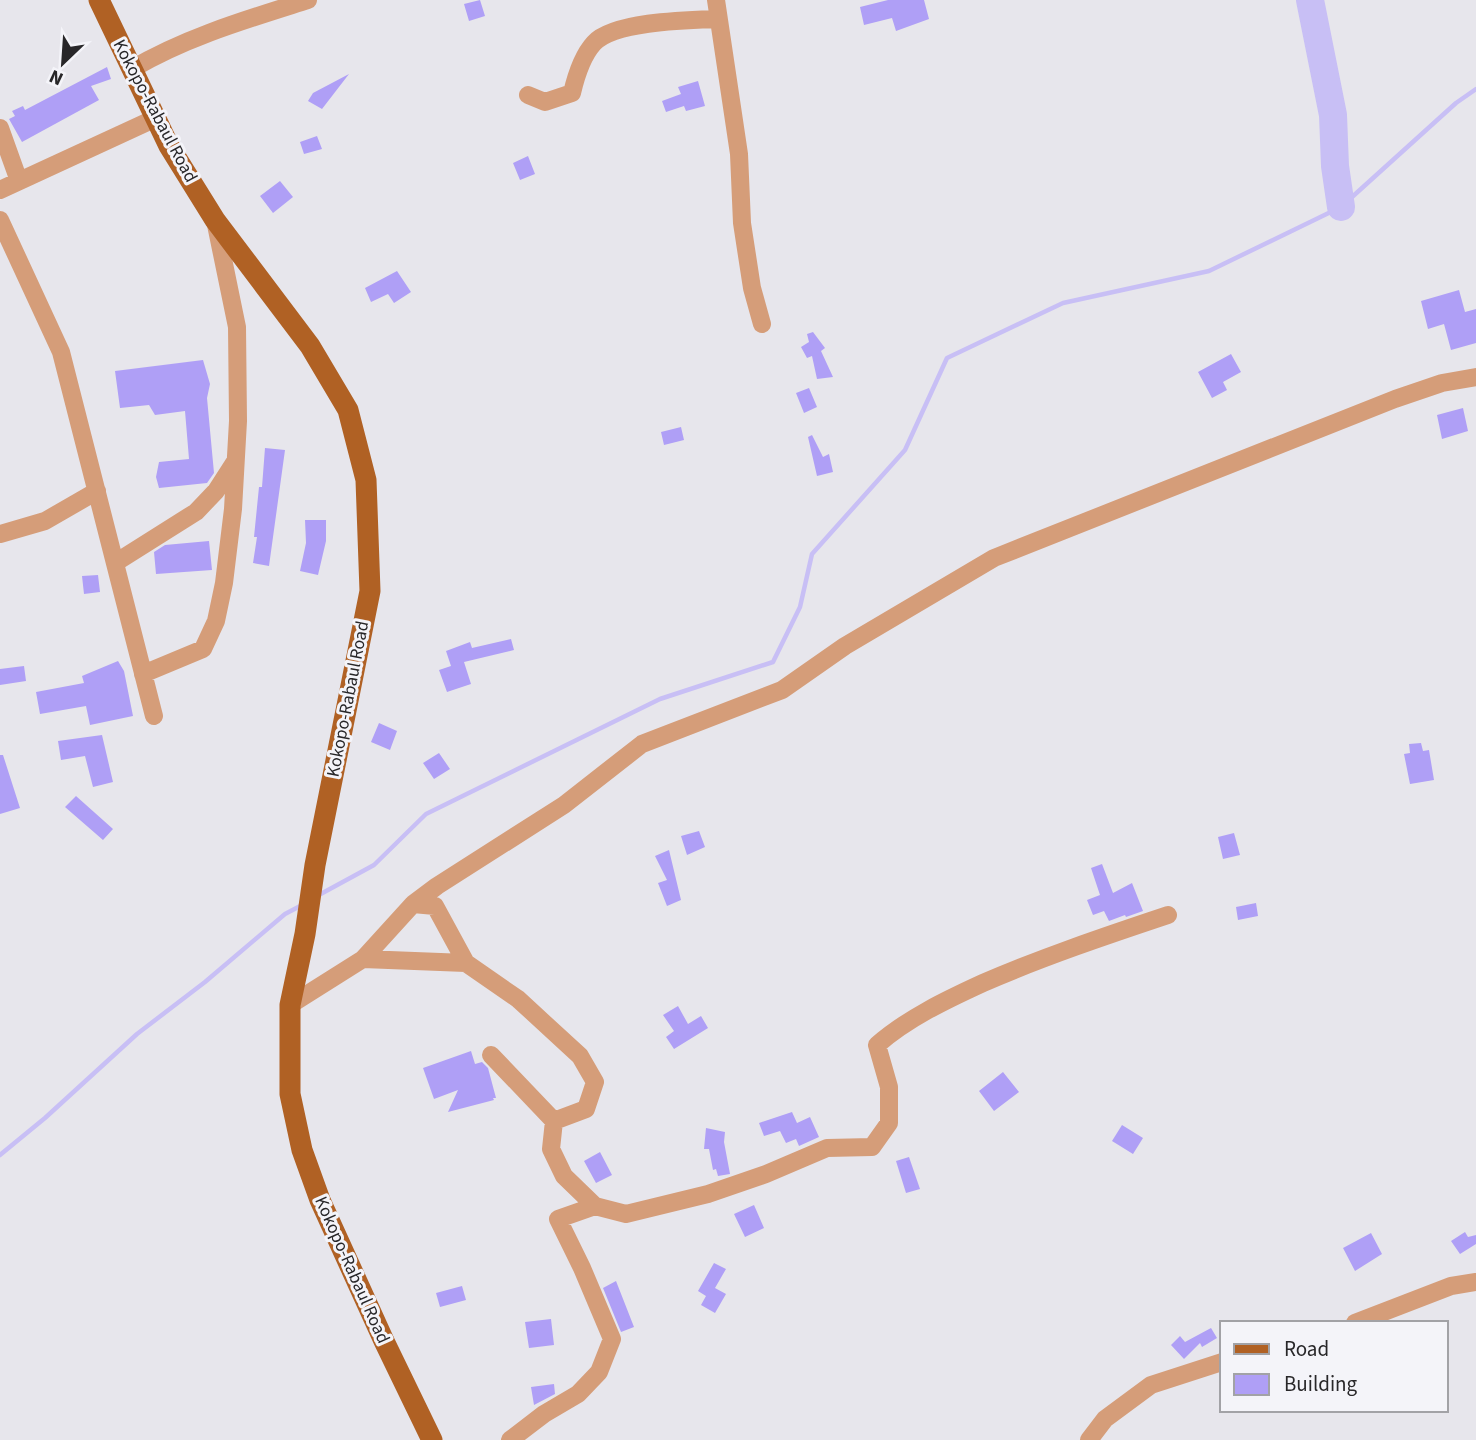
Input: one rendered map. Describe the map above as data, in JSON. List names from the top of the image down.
{
  "streets": {
    "main road": ["Kokopo-Rabaul Road"]
  },
  "legend": ["Road", "Building"],
  "north": "bottom left"
}
